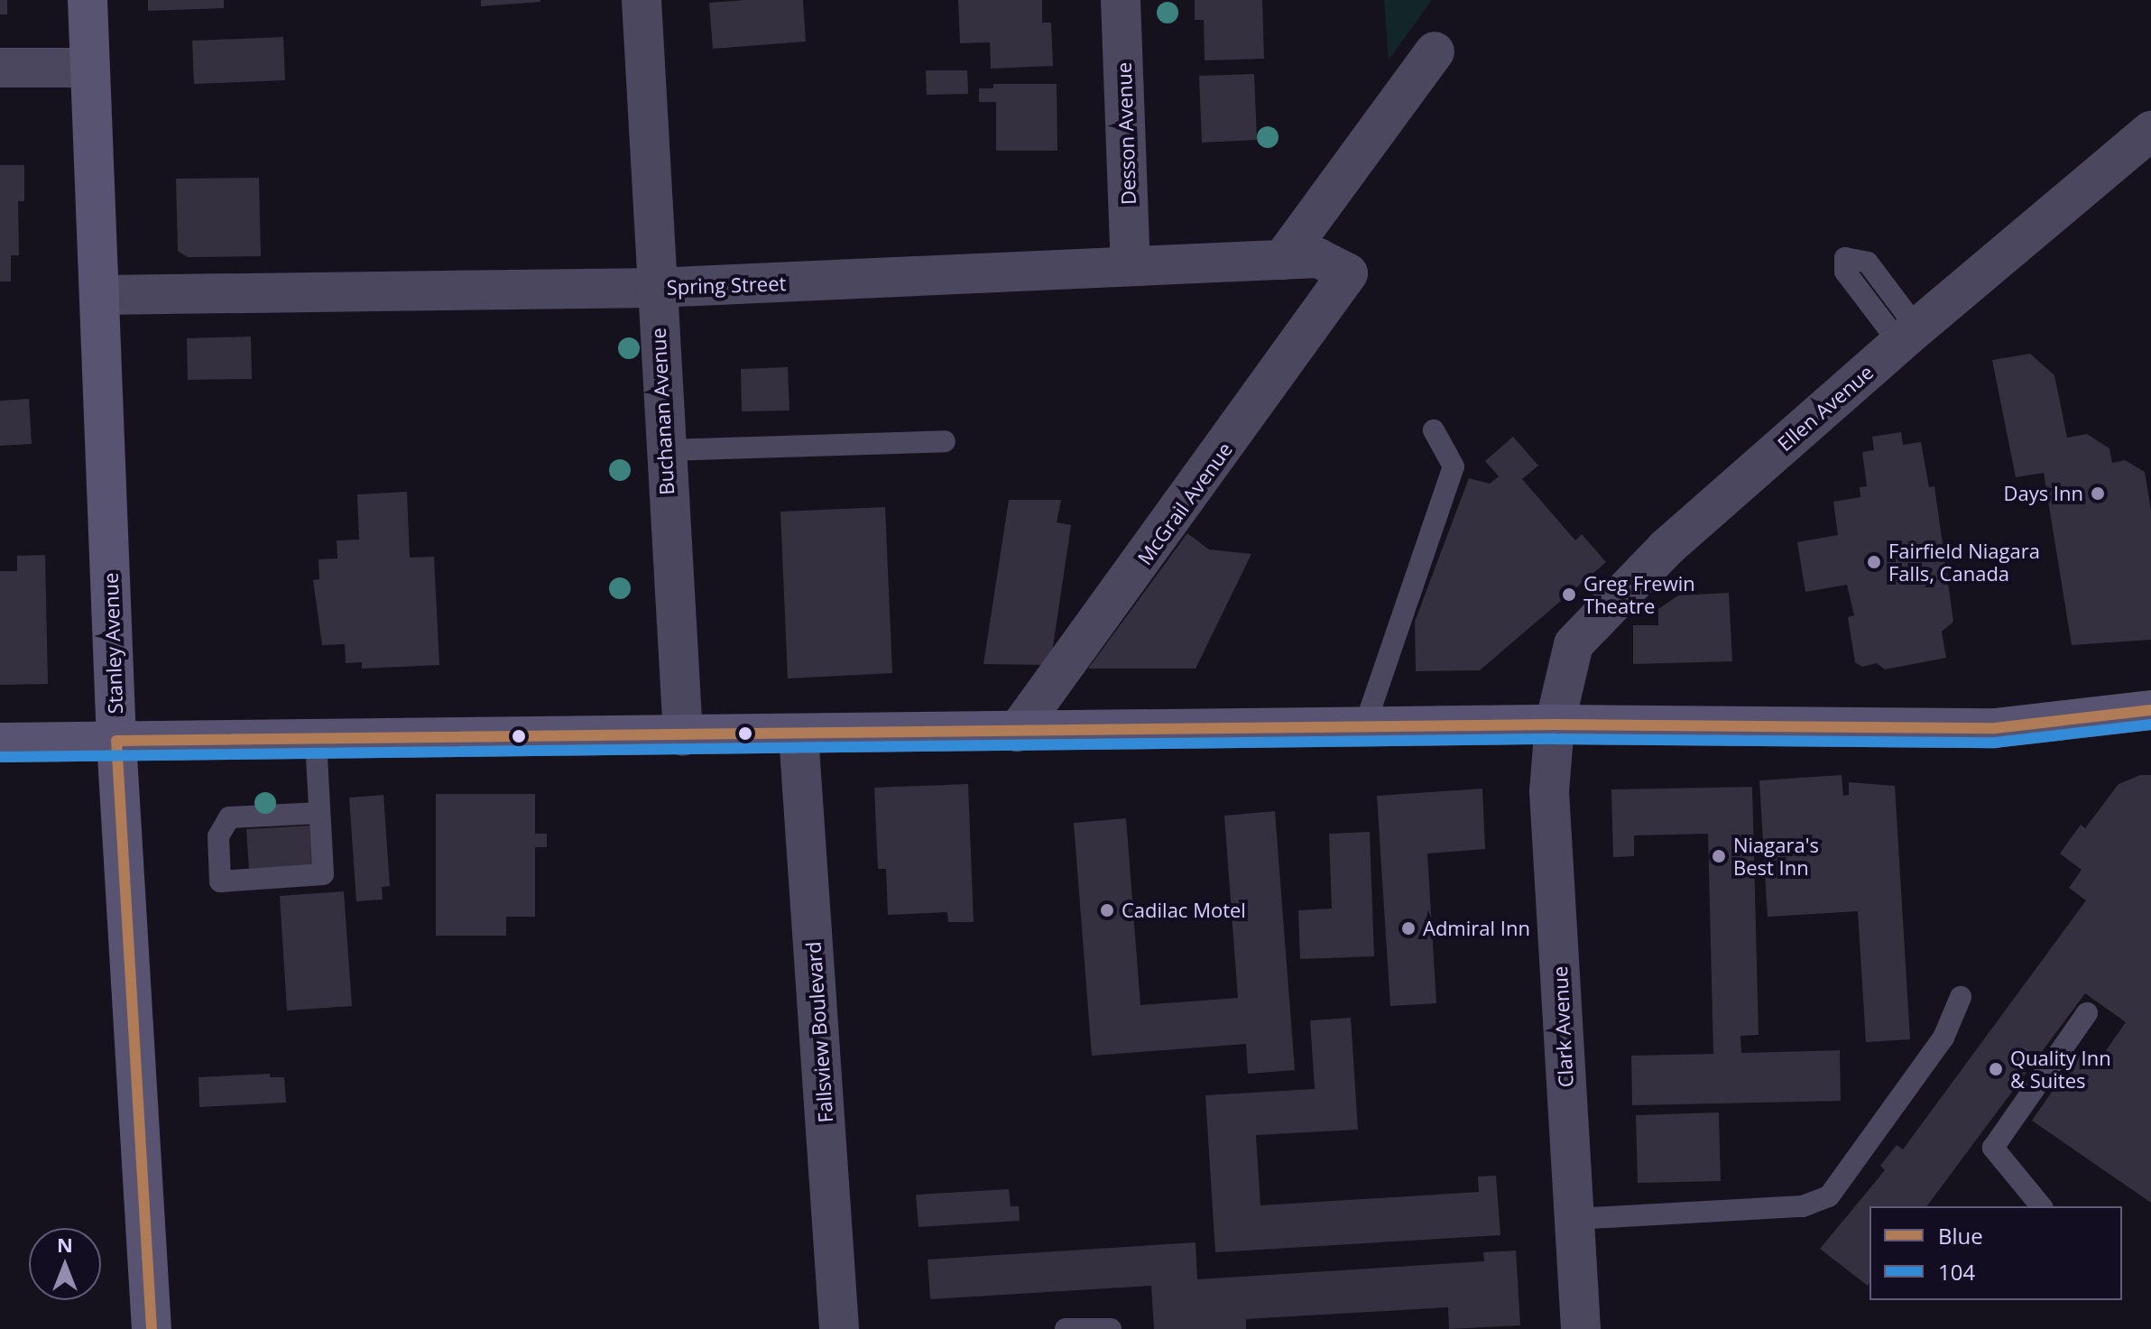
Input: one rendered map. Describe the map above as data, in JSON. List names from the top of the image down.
{
  "streets": {
    "main road": ["Stanley Avenue"],
    "street": [
      "Desson Avenue",
      "Spring Street",
      "Ellen Avenue",
      "Buchanan Avenue",
      "McGrail Avenue",
      "Clark Avenue",
      "Fallsview Boulevard"
    ]
  },
  "crossings": [
    ["Desson Avenue", "Spring Street"],
    ["Spring Street", "Buchanan Avenue"],
    ["Spring Street", "McGrail Avenue"],
    ["Spring Street", "Stanley Avenue"],
    ["Ellen Avenue", "Clark Avenue"]
  ],
  "places": [
    "Days Inn",
    "Fairfield Niagara Falls, Canada",
    "Greg Frewin Theatre",
    "Niagara's Best Inn",
    "Cadilac Motel",
    "Admiral Inn",
    "Quality Inn & Suites"
  ],
  "lines": ["transit line Blue", "transit line 104"],
  "legend": ["Blue", "104"],
  "north": "top"
}
